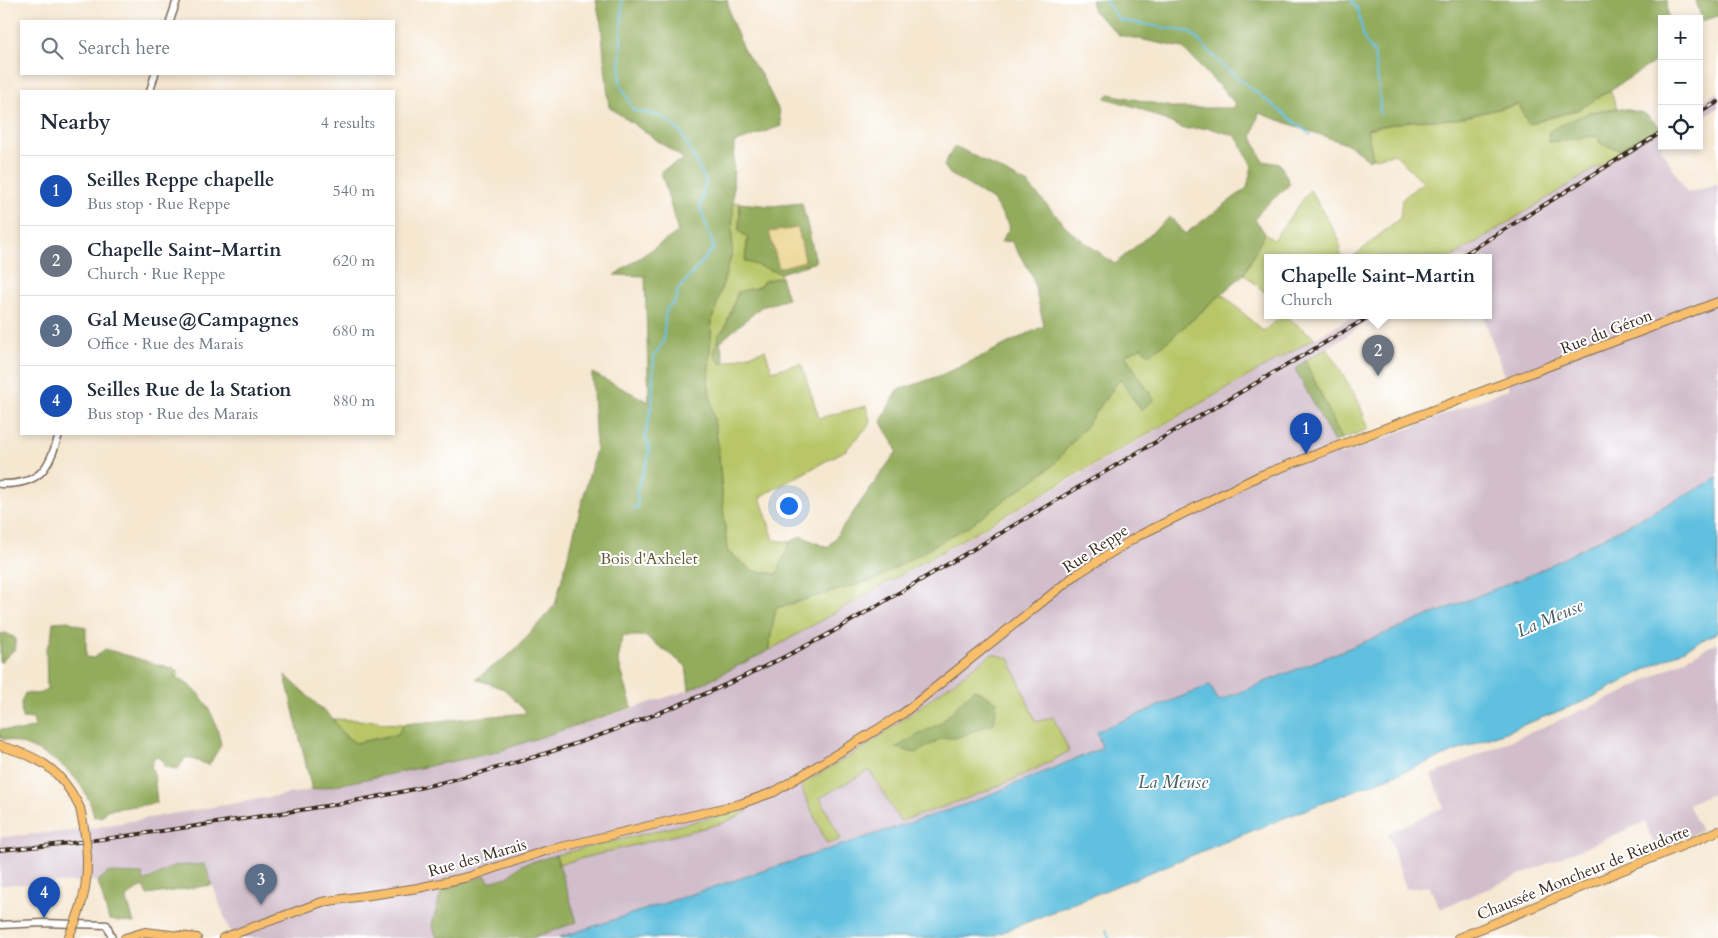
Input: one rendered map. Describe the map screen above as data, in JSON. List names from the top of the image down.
{
  "streets": {
    "main road": [
      "Rue du Géron",
      "Rue Reppe",
      "Rue des Marais",
      "Chaussée Moncheur de Rieudotte"
    ]
  },
  "crossings": [
    ["Rue du Géron", "Rue Reppe"],
    ["Rue Reppe", "Rue des Marais"]
  ],
  "water": ["La Meuse"],
  "parks": ["Bois d'Axhelet"],
  "page": {
    "map_buttons": ["+", "−"],
    "search": "Search here",
    "heading": ["Nearby", "4 results"],
    "list": [
      {
        "mark": "1",
        "name": "Seilles Reppe chapelle",
        "note": "Bus stop · Rue Reppe",
        "value": "540 m"
      },
      {
        "mark": "2",
        "name": "Chapelle Saint-Martin",
        "note": "Church · Rue Reppe",
        "value": "620 m"
      },
      {
        "mark": "3",
        "name": "Gal Meuse@Campagnes",
        "note": "Office · Rue des Marais",
        "value": "680 m"
      },
      {
        "mark": "4",
        "name": "Seilles Rue de la Station",
        "note": "Bus stop · Rue des Marais",
        "value": "880 m"
      }
    ],
    "popup": ["Chapelle Saint-Martin", "Church"],
    "pins": [
      "2",
      "1",
      "3",
      "4"
    ]
  }
}
